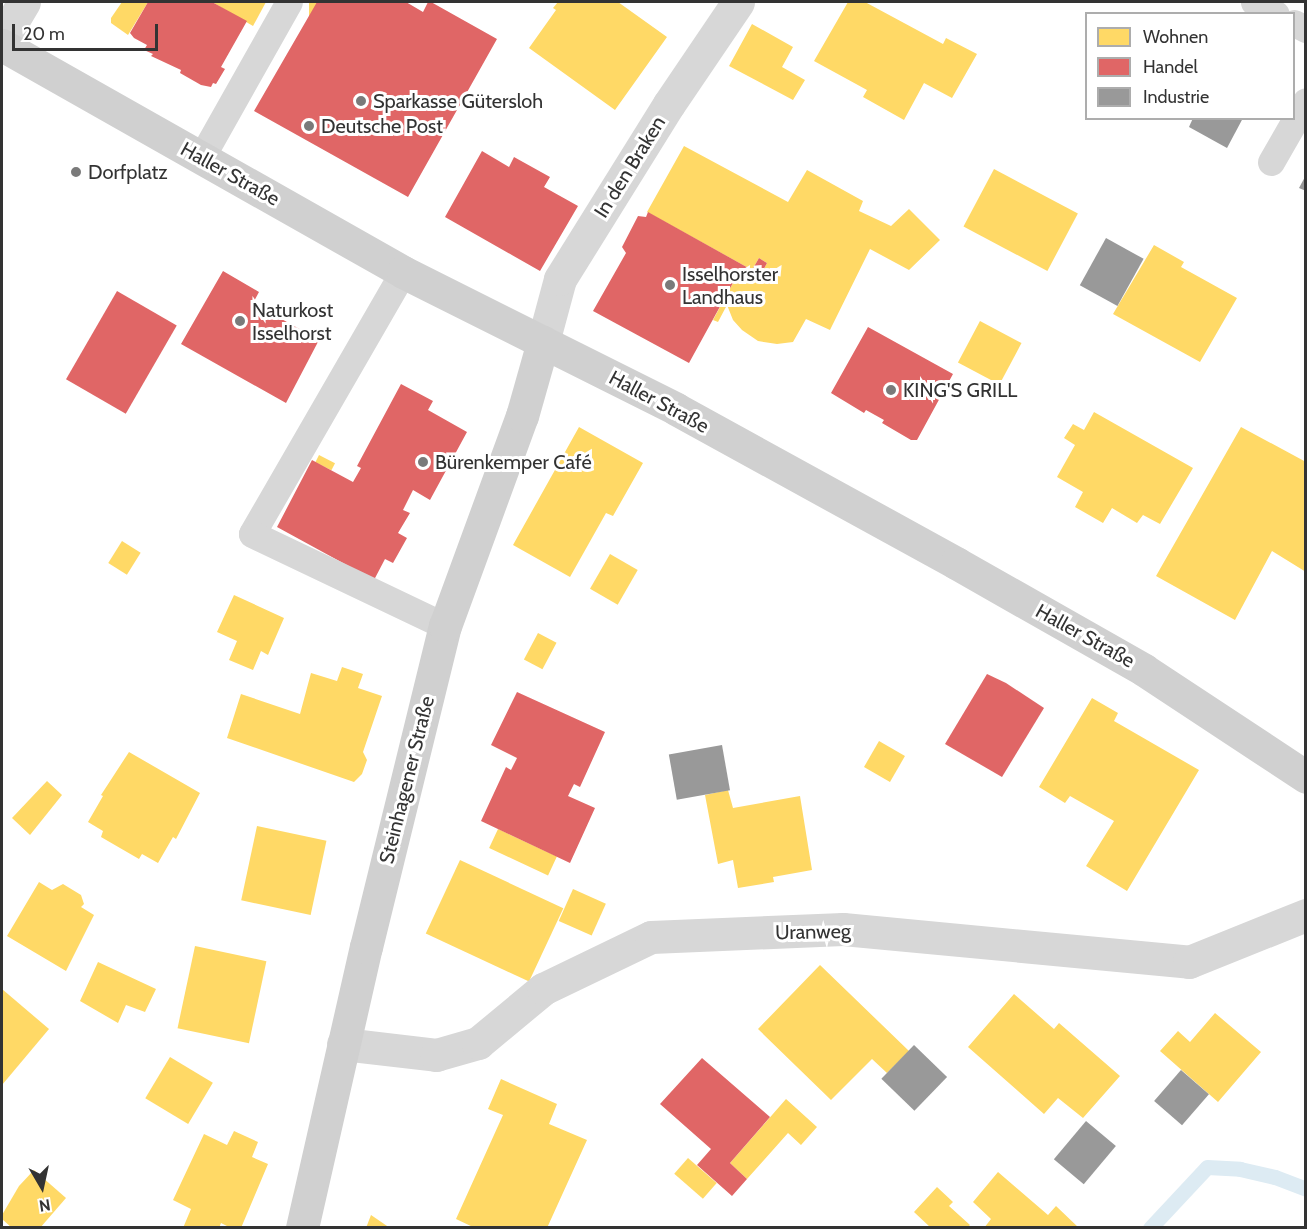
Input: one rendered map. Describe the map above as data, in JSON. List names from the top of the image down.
{
  "streets": {
    "street": [
      "In den Braken",
      "Haller Straße",
      "Steinhagener Straße",
      "Uranweg"
    ]
  },
  "crossings": [
    ["In den Braken", "Haller Straße"],
    ["In den Braken", "Steinhagener Straße"],
    ["Haller Straße", "Steinhagener Straße"],
    ["Steinhagener Straße", "Uranweg"]
  ],
  "places": [
    "Sparkasse Gütersloh",
    "Deutsche Post",
    "Dorfplatz",
    "Isselhorster Landhaus",
    "Naturkost Isselhorst",
    "KING'S GRILL",
    "Bürenkemper Café"
  ],
  "legend": ["Wohnen", "Handel", "Industrie"],
  "scale_bar": "20 m",
  "north": "bottom"
}
